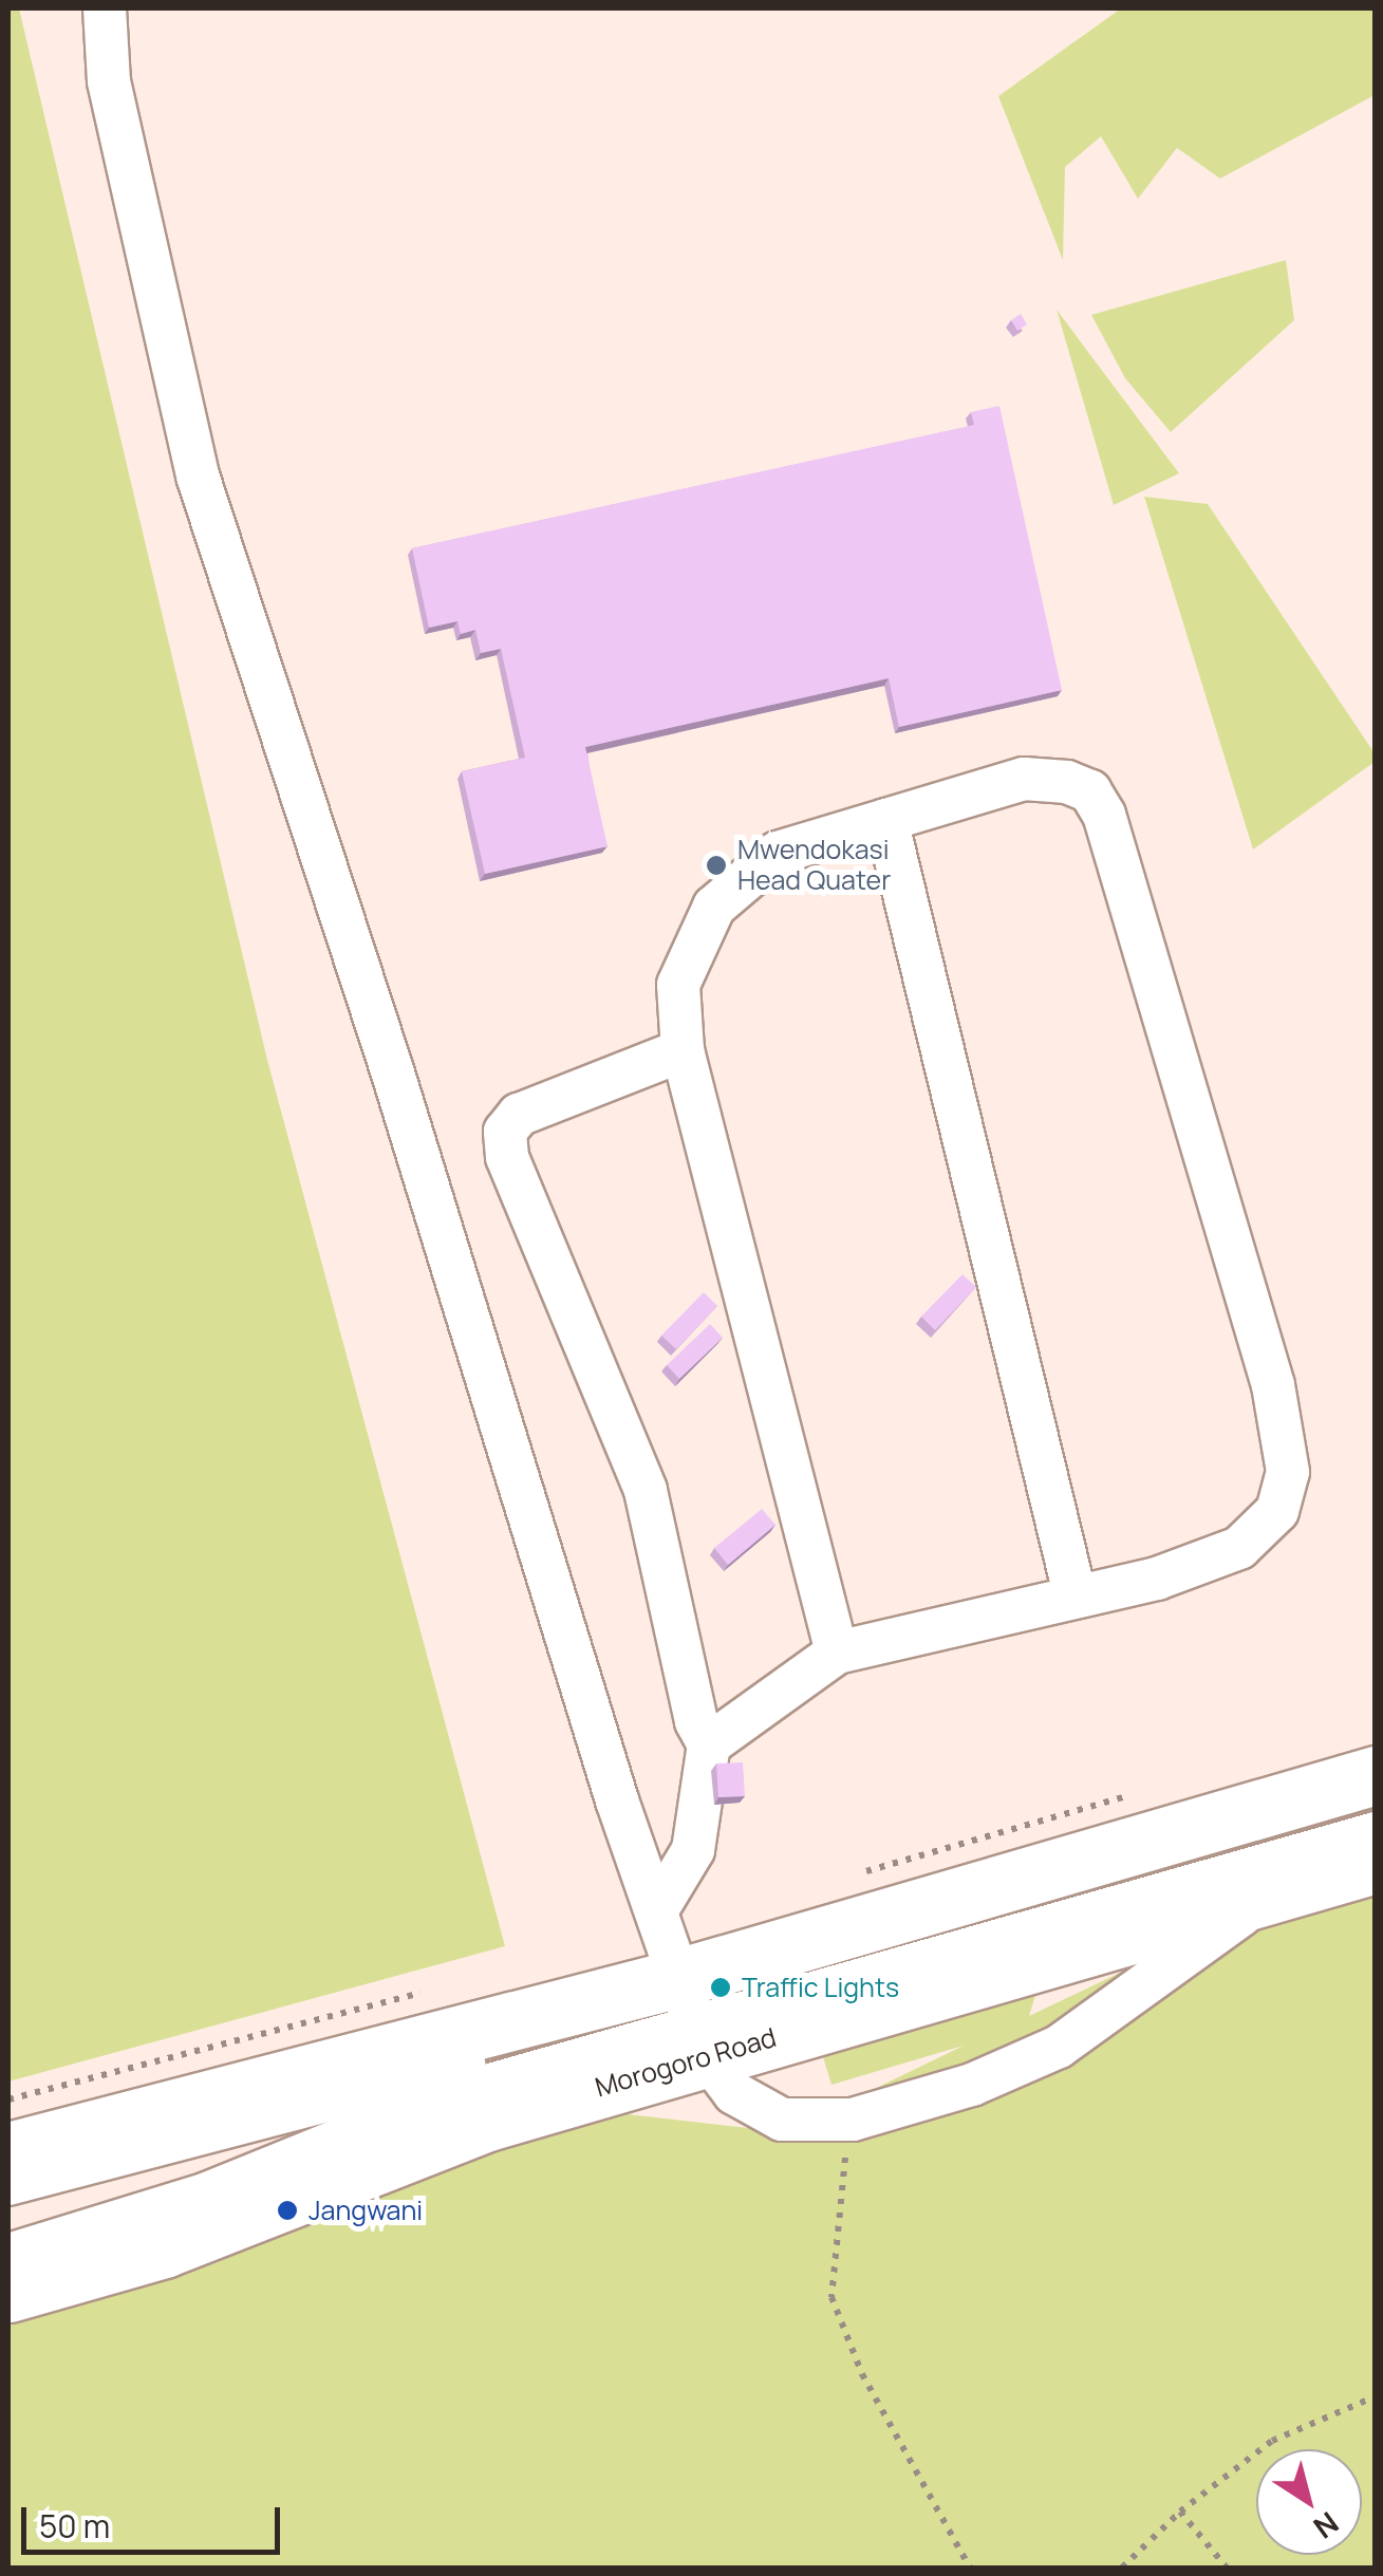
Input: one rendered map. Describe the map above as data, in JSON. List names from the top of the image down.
{
  "streets": {
    "highway": ["Morogoro Road"]
  },
  "places": ["Mwendokasi Head Quater", "Traffic Lights", "Jangwani"],
  "scale_bar": "50 m",
  "north": "bottom right"
}
